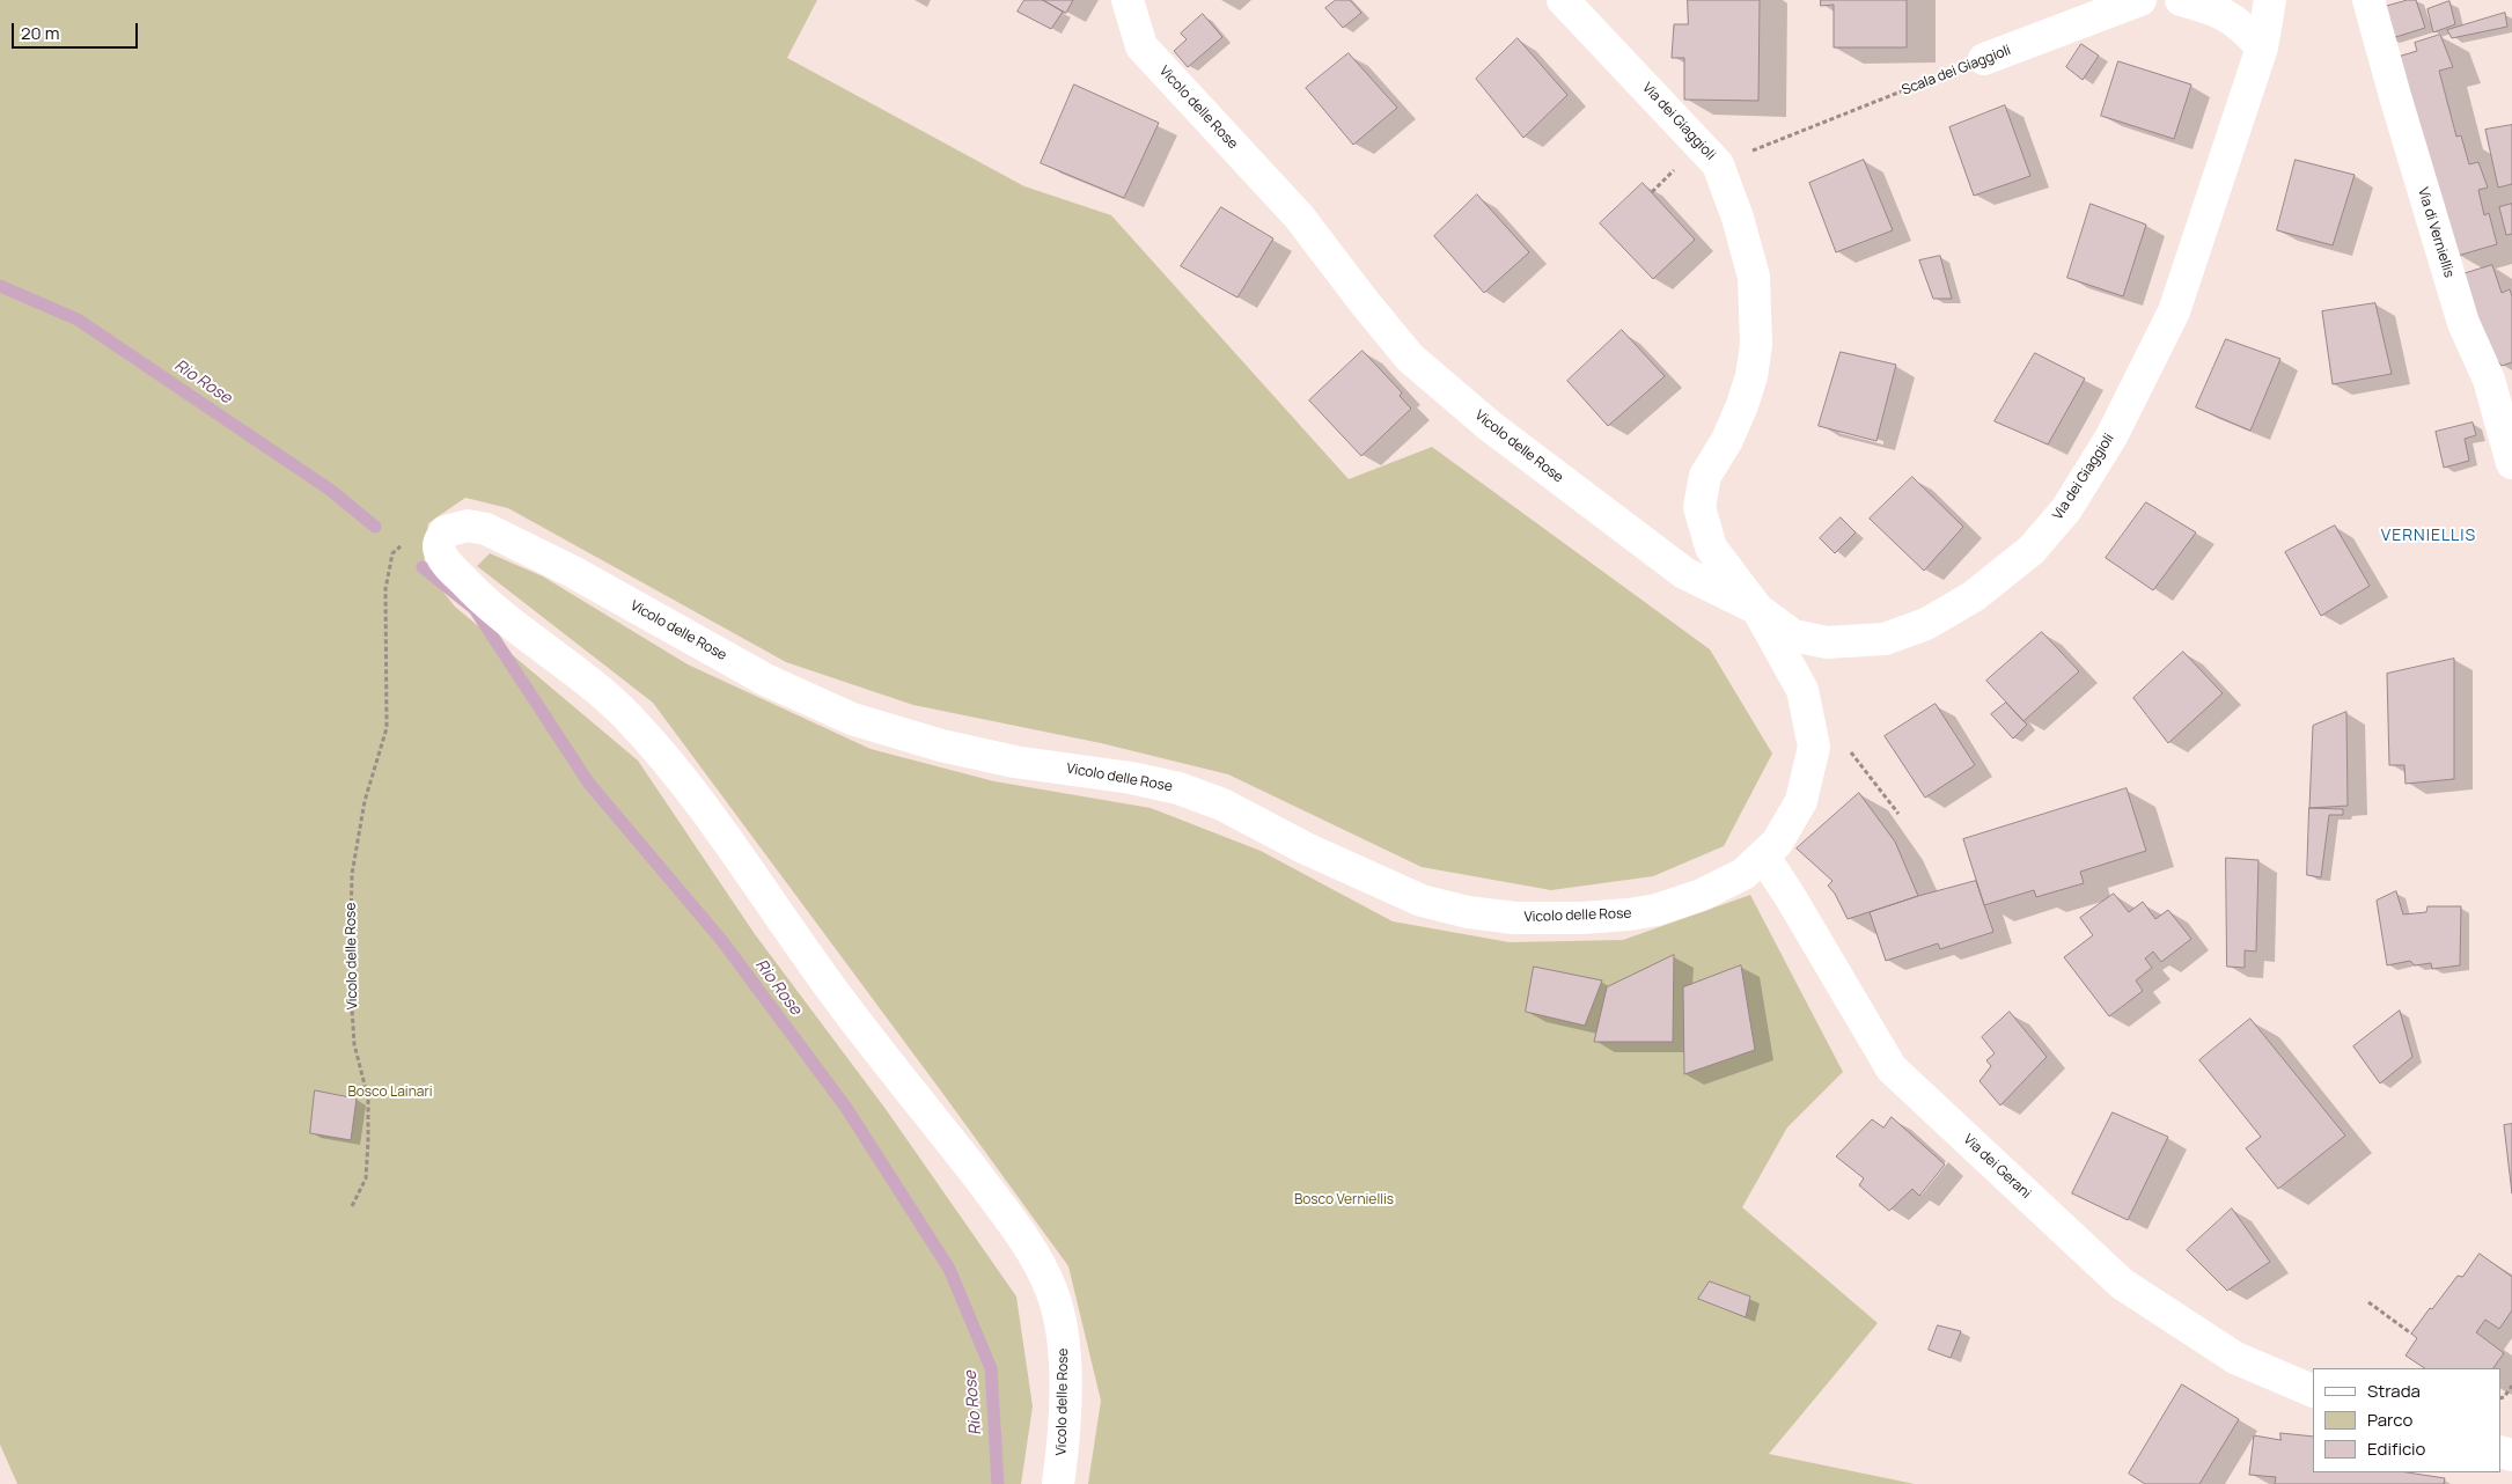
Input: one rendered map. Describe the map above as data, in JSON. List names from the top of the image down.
{
  "streets": {
    "street": [
      "Scala dei Giaggioli",
      "Vicolo delle Rose",
      "Via dei Giaggioli",
      "Via di Verniellis",
      "Via dei Gerani"
    ]
  },
  "crossings": [
    ["Vicolo delle Rose", "Via dei Giaggioli"],
    ["Vicolo delle Rose", "Via dei Gerani"]
  ],
  "districts": ["VERNIELLIS"],
  "water": ["Rio Rose"],
  "parks": ["Bosco Lainari", "Bosco Verniellis"],
  "legend": ["Strada", "Parco", "Edificio"],
  "scale_bar": "20 m"
}
